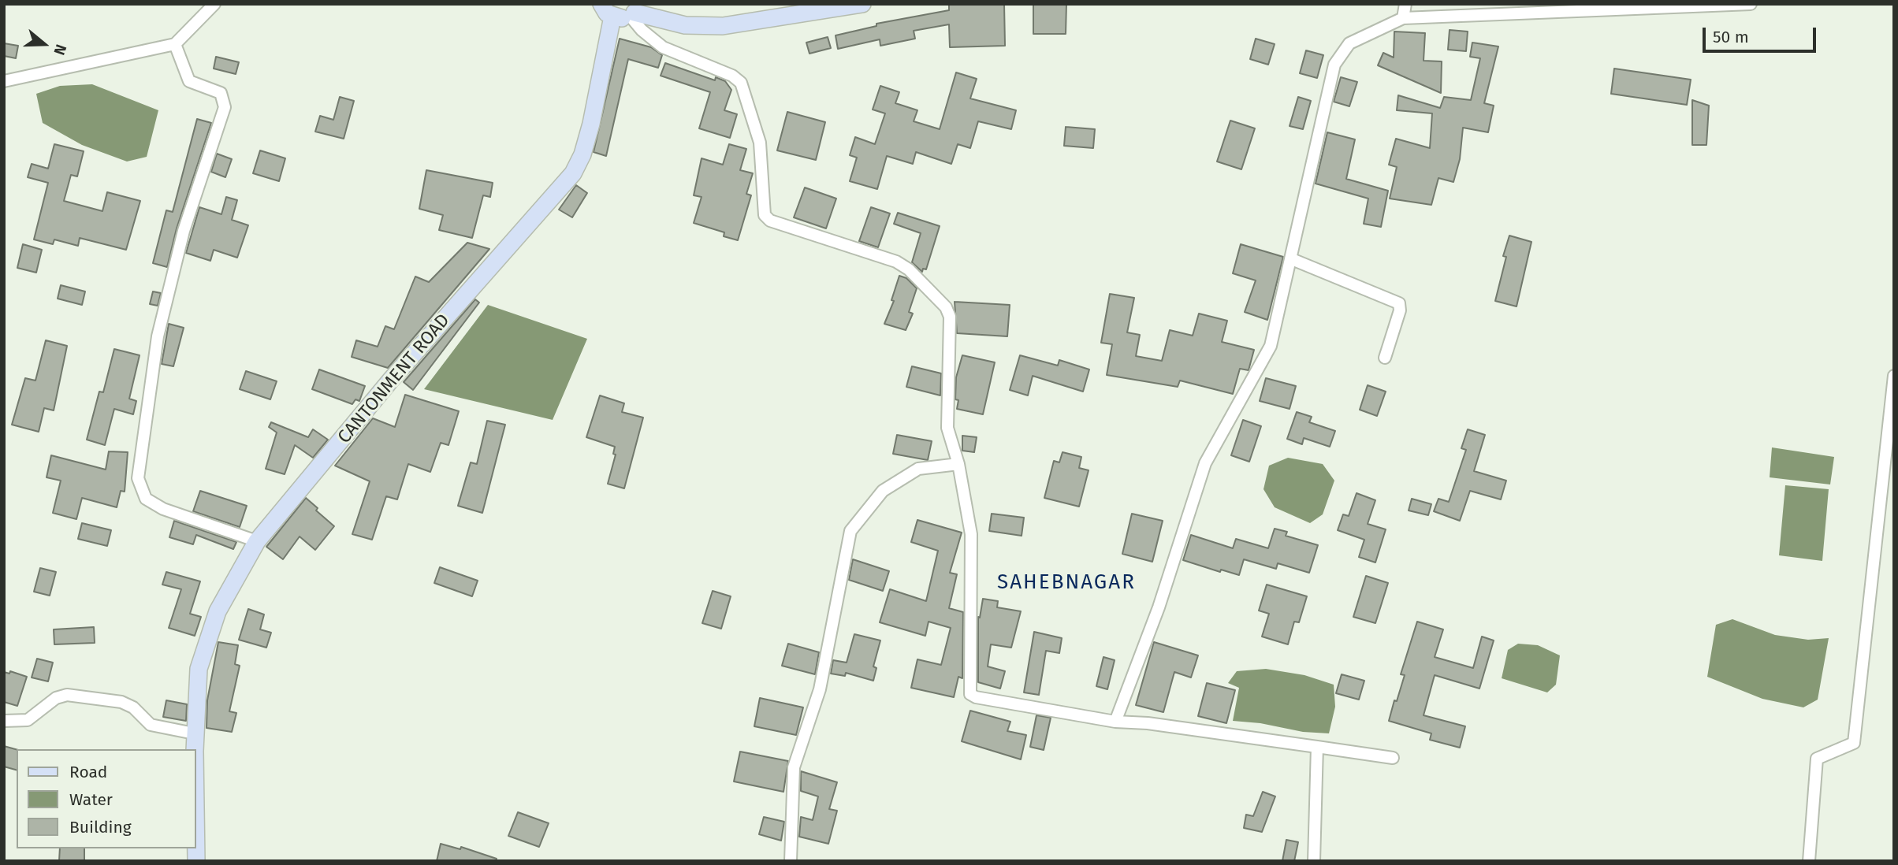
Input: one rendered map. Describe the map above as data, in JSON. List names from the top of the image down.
{
  "streets": {
    "main road": ["CANTONMENT ROAD"]
  },
  "districts": ["SAHEBNAGAR"],
  "legend": ["Road", "Water", "Building"],
  "scale_bar": "50 m",
  "north": "right"
}
